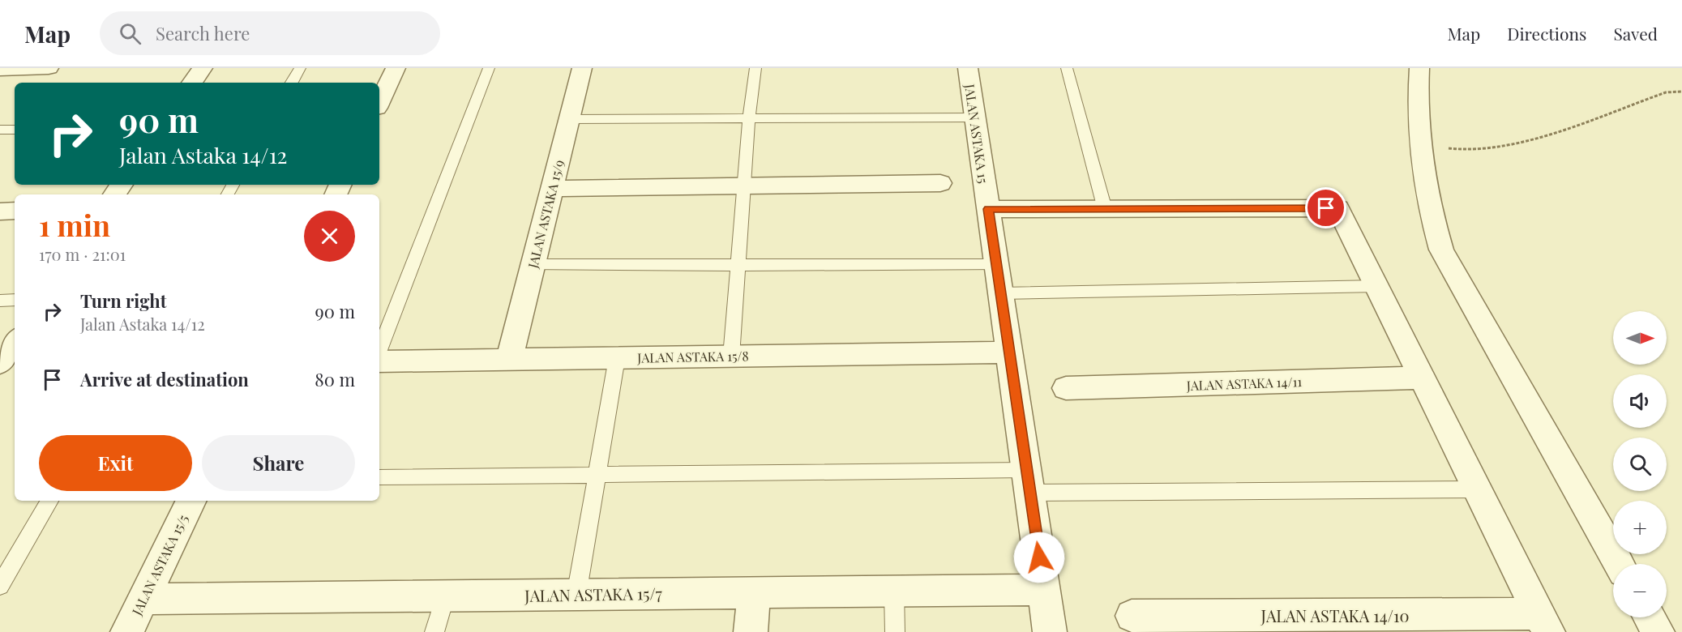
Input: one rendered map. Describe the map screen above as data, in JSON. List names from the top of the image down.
{
  "streets": {
    "street": [
      "JALAN ASTAKA 15",
      "JALAN ASTAKA 15/9",
      "JALAN ASTAKA 15/8",
      "JALAN ASTAKA 14/11",
      "JALAN ASTAKA 15/5",
      "JALAN ASTAKA 15/7",
      "JALAN ASTAKA 14/10"
    ]
  },
  "crossings": [
    ["JALAN ASTAKA 15", "JALAN ASTAKA 15/8"],
    ["JALAN ASTAKA 15", "JALAN ASTAKA 15/7"],
    ["JALAN ASTAKA 15/9", "JALAN ASTAKA 15/8"],
    ["JALAN ASTAKA 15/5", "JALAN ASTAKA 15/7"]
  ],
  "north": "right",
  "page": {
    "header": "Map",
    "search": "Search here",
    "nav": ["Map", "Directions", "Saved"],
    "turn": ["90 m", "Jalan Astaka 14/12"],
    "heading": ["1 min", "170 m · 21:01"],
    "list": [
      {
        "name": "Turn right",
        "note": "Jalan Astaka 14/12",
        "value": "90 m"
      },
      {
        "name": "Arrive at destination",
        "value": "80 m"
      }
    ],
    "map_buttons": ["+", "−"],
    "buttons": ["Exit", "Share"]
  }
}
